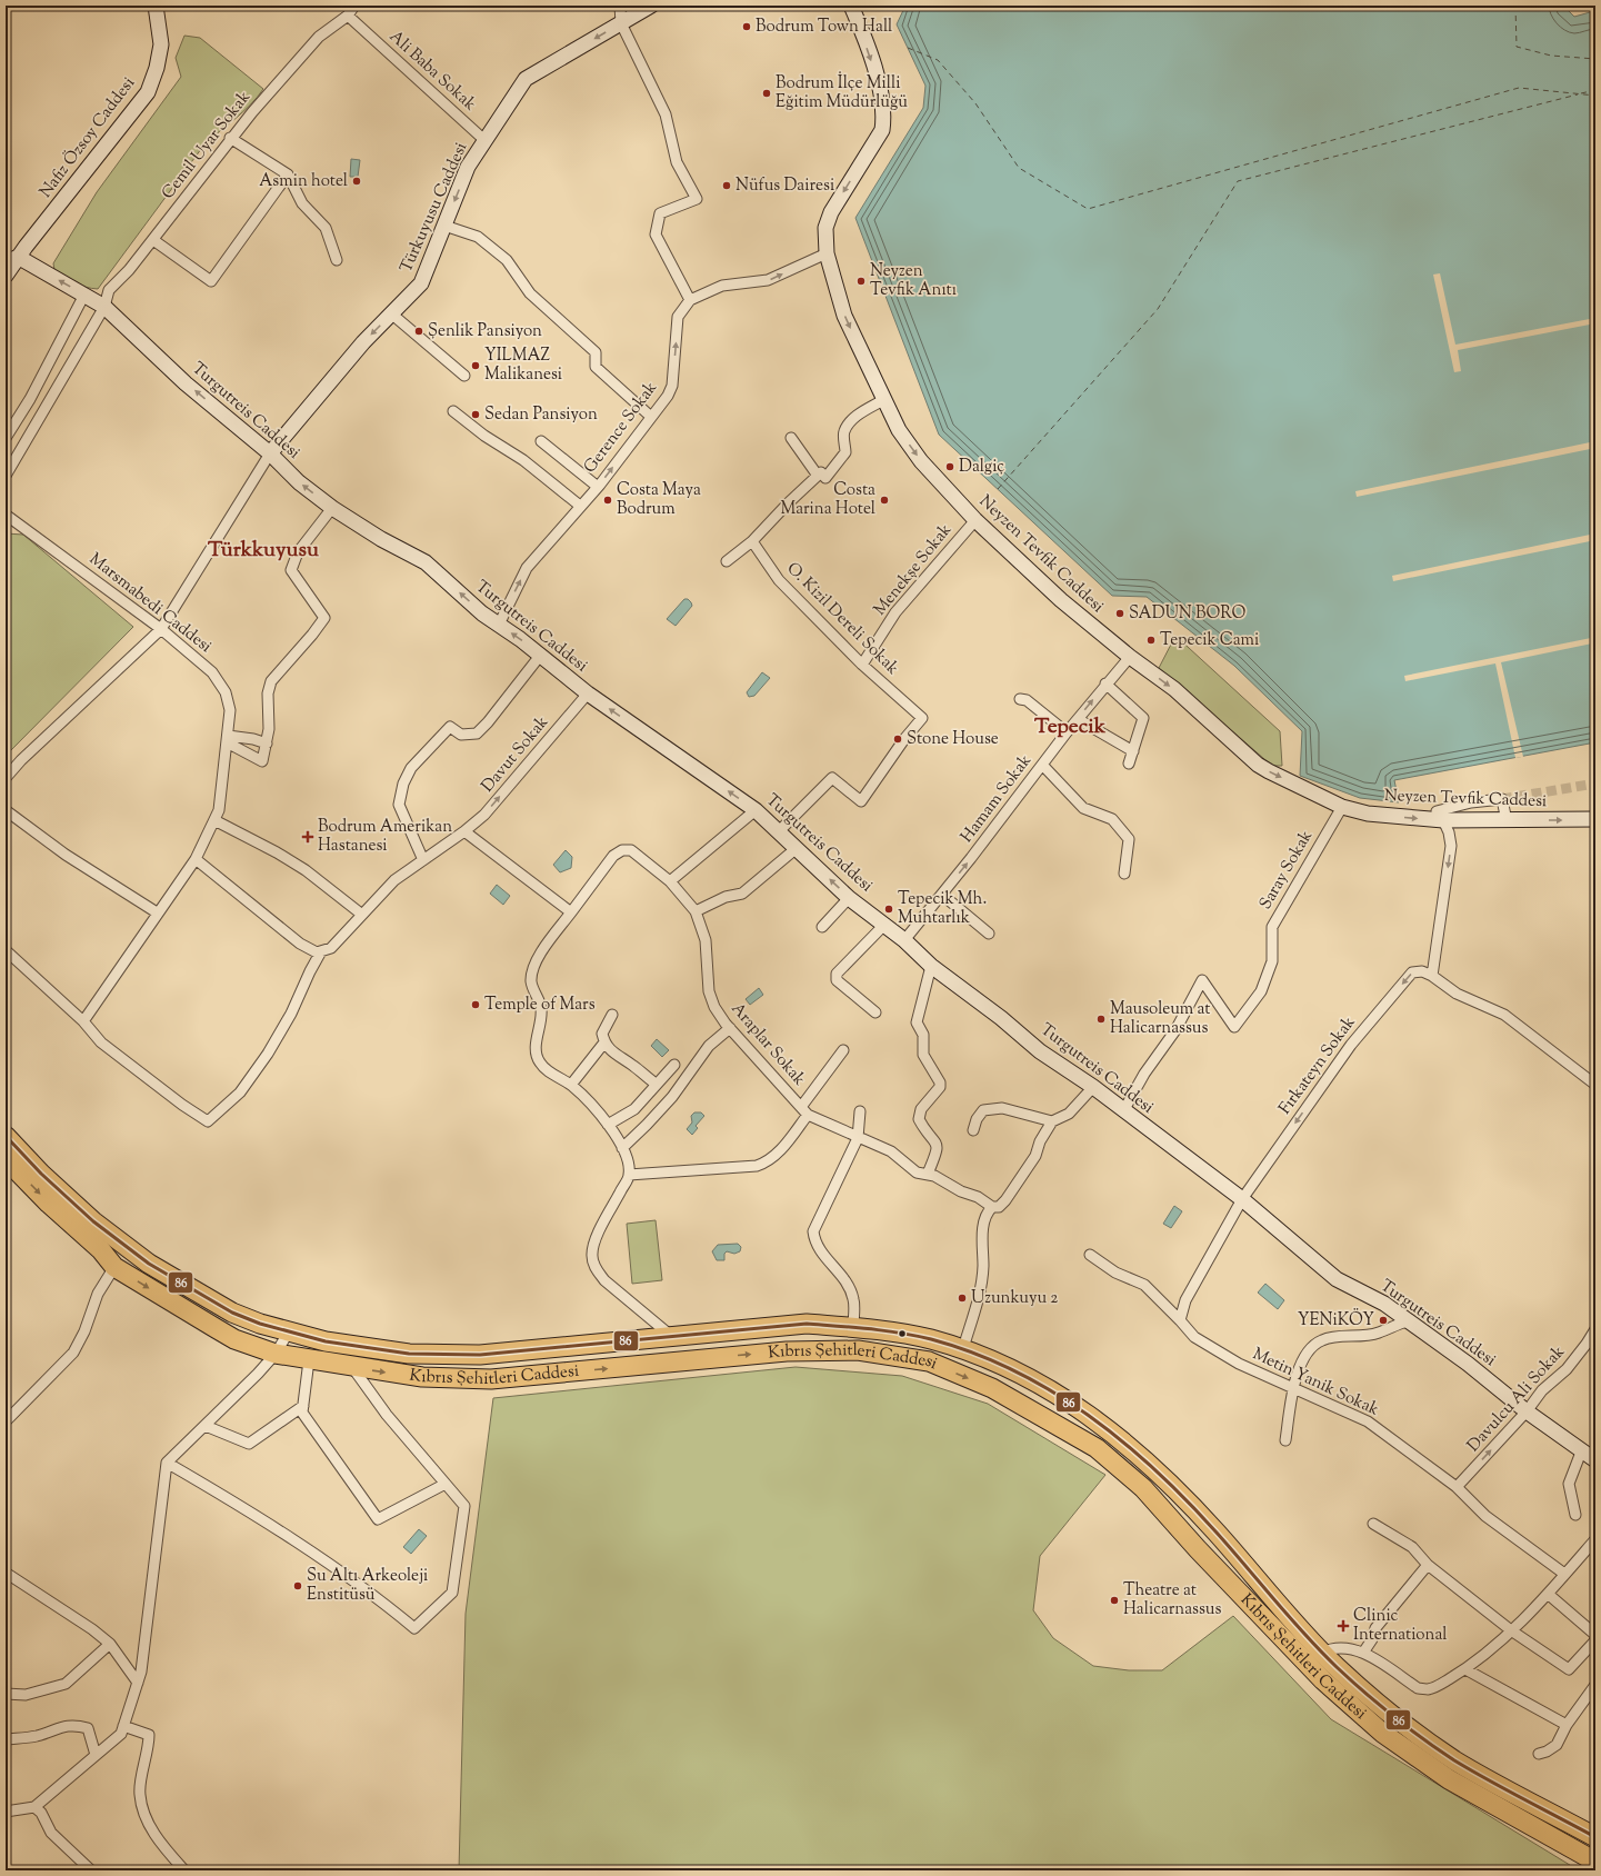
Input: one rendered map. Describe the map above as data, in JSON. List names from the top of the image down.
{
  "streets": {
    "highway": ["Kıbrıs Şehitleri Caddesi"],
    "main road": [
      "Nafiz Özsoy Caddesi",
      "Türkuyusu Caddesi",
      "Turgutreis Caddesi",
      "Neyzen Tevfik Caddesi"
    ],
    "street": [
      "Ali Baba Sokak",
      "Cemil Uyar Sokak",
      "Gerence Sokak",
      "Menekşe Sokak",
      "Marsmabedi Caddesi",
      "O. Kizil Dereli Sokak",
      "Davut Sokak",
      "Hamam Sokak",
      "Saray Sokak",
      "Araplar Sokak",
      "Fırkateyn Sokak",
      "Metin Yanik Sokak",
      "Davulcu Ali Sokak"
    ]
  },
  "crossings": [
    ["Ali Baba Sokak", "Cemil Uyar Sokak"],
    ["Ali Baba Sokak", "Türkuyusu Caddesi"],
    ["Nafiz Özsoy Caddesi", "Turgutreis Caddesi"],
    ["Cemil Uyar Sokak", "Turgutreis Caddesi"],
    ["Türkuyusu Caddesi", "Turgutreis Caddesi"],
    ["Turgutreis Caddesi", "Gerence Sokak"],
    ["Turgutreis Caddesi", "O. Kizil Dereli Sokak"],
    ["Turgutreis Caddesi", "Davut Sokak"],
    ["Turgutreis Caddesi", "Hamam Sokak"],
    ["Turgutreis Caddesi", "Saray Sokak"],
    ["Turgutreis Caddesi", "Fırkateyn Sokak"],
    ["Turgutreis Caddesi", "Davulcu Ali Sokak"],
    ["Neyzen Tevfik Caddesi", "Menekşe Sokak"],
    ["Neyzen Tevfik Caddesi", "Hamam Sokak"],
    ["Neyzen Tevfik Caddesi", "Saray Sokak"],
    ["Menekşe Sokak", "O. Kizil Dereli Sokak"],
    ["Metin Yanik Sokak", "Davulcu Ali Sokak"]
  ],
  "one_way": [
    "Türkuyusu Caddesi",
    "Turgutreis Caddesi",
    "Gerence Sokak",
    "Neyzen Tevfik Caddesi",
    "Davut Sokak",
    "Hamam Sokak",
    "Fırkateyn Sokak",
    "Davulcu Ali Sokak"
  ],
  "districts": ["Türkkuyusu", "Tepecik"],
  "places": {
    "other": [
      "Bodrum Town Hall",
      "Bodrum İlçe Milli Eğitim Müdürlüğü",
      "Asmin hotel",
      "Nüfus Dairesi",
      "Neyzen Tevfik Anıtı",
      "Şenlik Pansiyon",
      "YILMAZ Malikanesi",
      "Sedan Pansiyon",
      "Dalgiç",
      "Costa Maya Bodrum",
      "Costa Marina Hotel",
      "SADUN BORO",
      "Tepecik Cami",
      "Stone House",
      "Tepecik Mh. Muhtarlık",
      "Temple of Mars",
      "Mausoleum at Halicarnassus",
      "Uzunkuyu 2",
      "YENiKÖY",
      "Su Altı Arkeoleji Enstitüsü",
      "Theatre at Halicarnassus"
    ],
    "health": ["Bodrum Amerikan Hastanesi", "Clinic International"]
  },
  "lines": ["transit line 86"]
}
